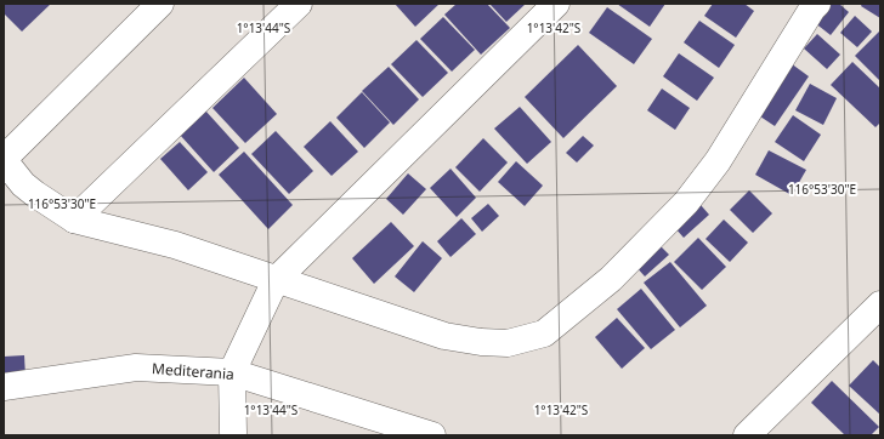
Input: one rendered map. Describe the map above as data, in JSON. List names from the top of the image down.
{
  "streets": {
    "street": ["Mediterania"]
  },
  "coordinates": ["1°13'44\"S", "1°13'42\"S", "116°53'30\"E"]
}
